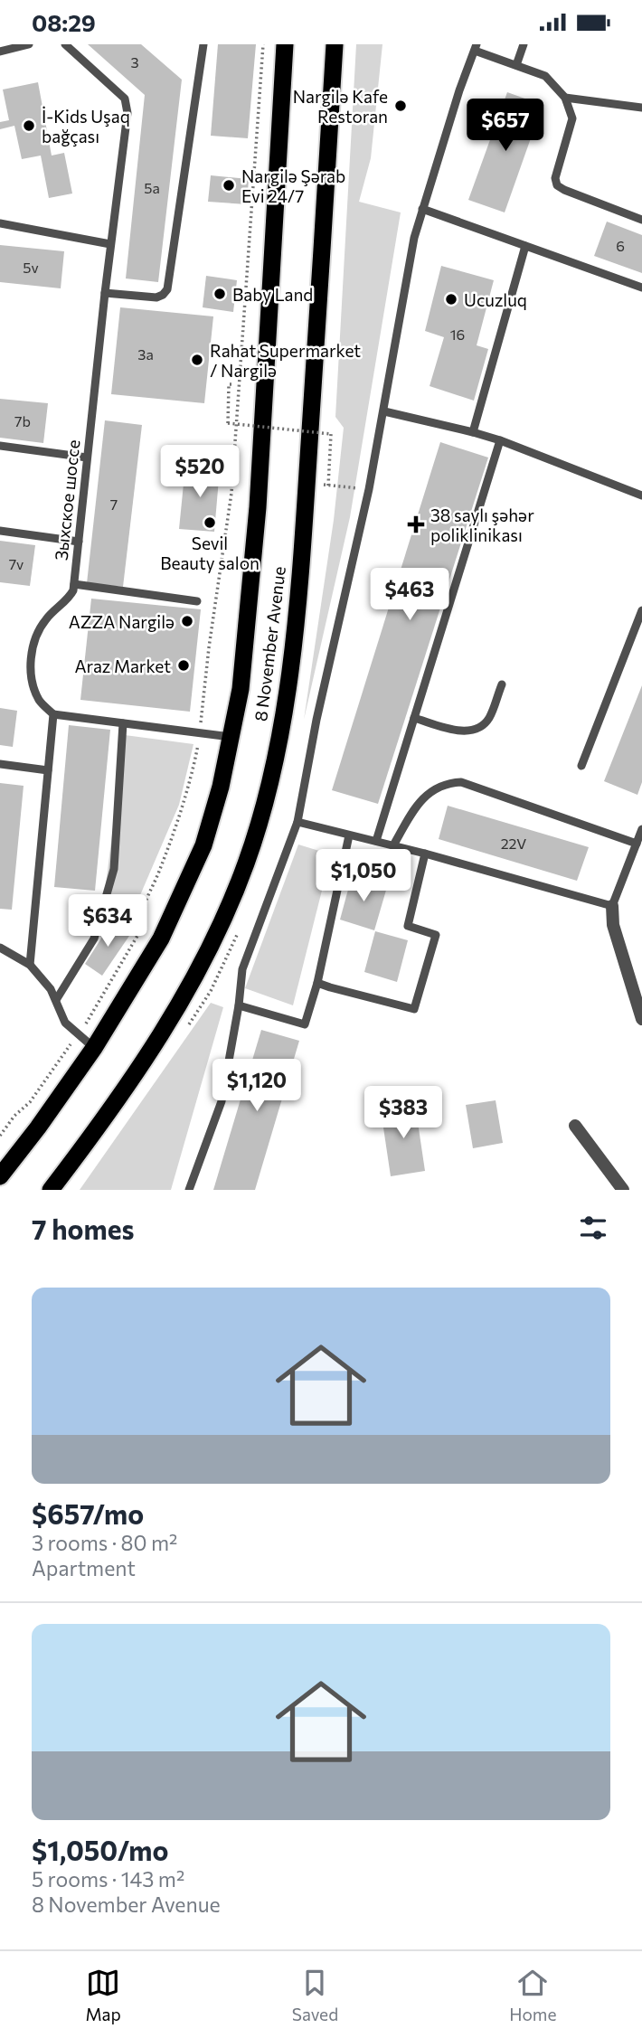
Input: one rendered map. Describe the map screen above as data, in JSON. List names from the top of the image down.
{
  "streets": {
    "highway": ["8 November Avenue"],
    "lane": ["Зыхское шоссе"]
  },
  "places": {
    "other": [
      "Nargilə Kafe Restoran",
      "İ-Kids Uşaq bağçası",
      "Nargilə Şərab Evi 24/7",
      "Baby Land",
      "Ucuzluq",
      "Rahat Supermarket / Nargilə",
      "Sevil Beauty salon",
      "AZZA Nargilə",
      "Araz Market"
    ],
    "health": ["38 saylı şəhər poliklinikası"]
  },
  "house_numbers": [
    "3",
    "5a",
    "6",
    "5v",
    "16",
    "3a",
    "7b",
    "7",
    "7v",
    "22V"
  ],
  "page": {
    "status": "08:29",
    "price": [
      "$657",
      "$520",
      "$463",
      "$1,050",
      "$634",
      "$1,120",
      "$383"
    ],
    "heading": "7 homes",
    "list": [
      {
        "name": "$657/mo",
        "note": "3 rooms · 80 m² · Apartment"
      },
      {
        "name": "$1,050/mo",
        "note": "5 rooms · 143 m² · 8 November Avenue"
      }
    ],
    "tabs": ["Map", "Saved", "Home"]
  }
}
